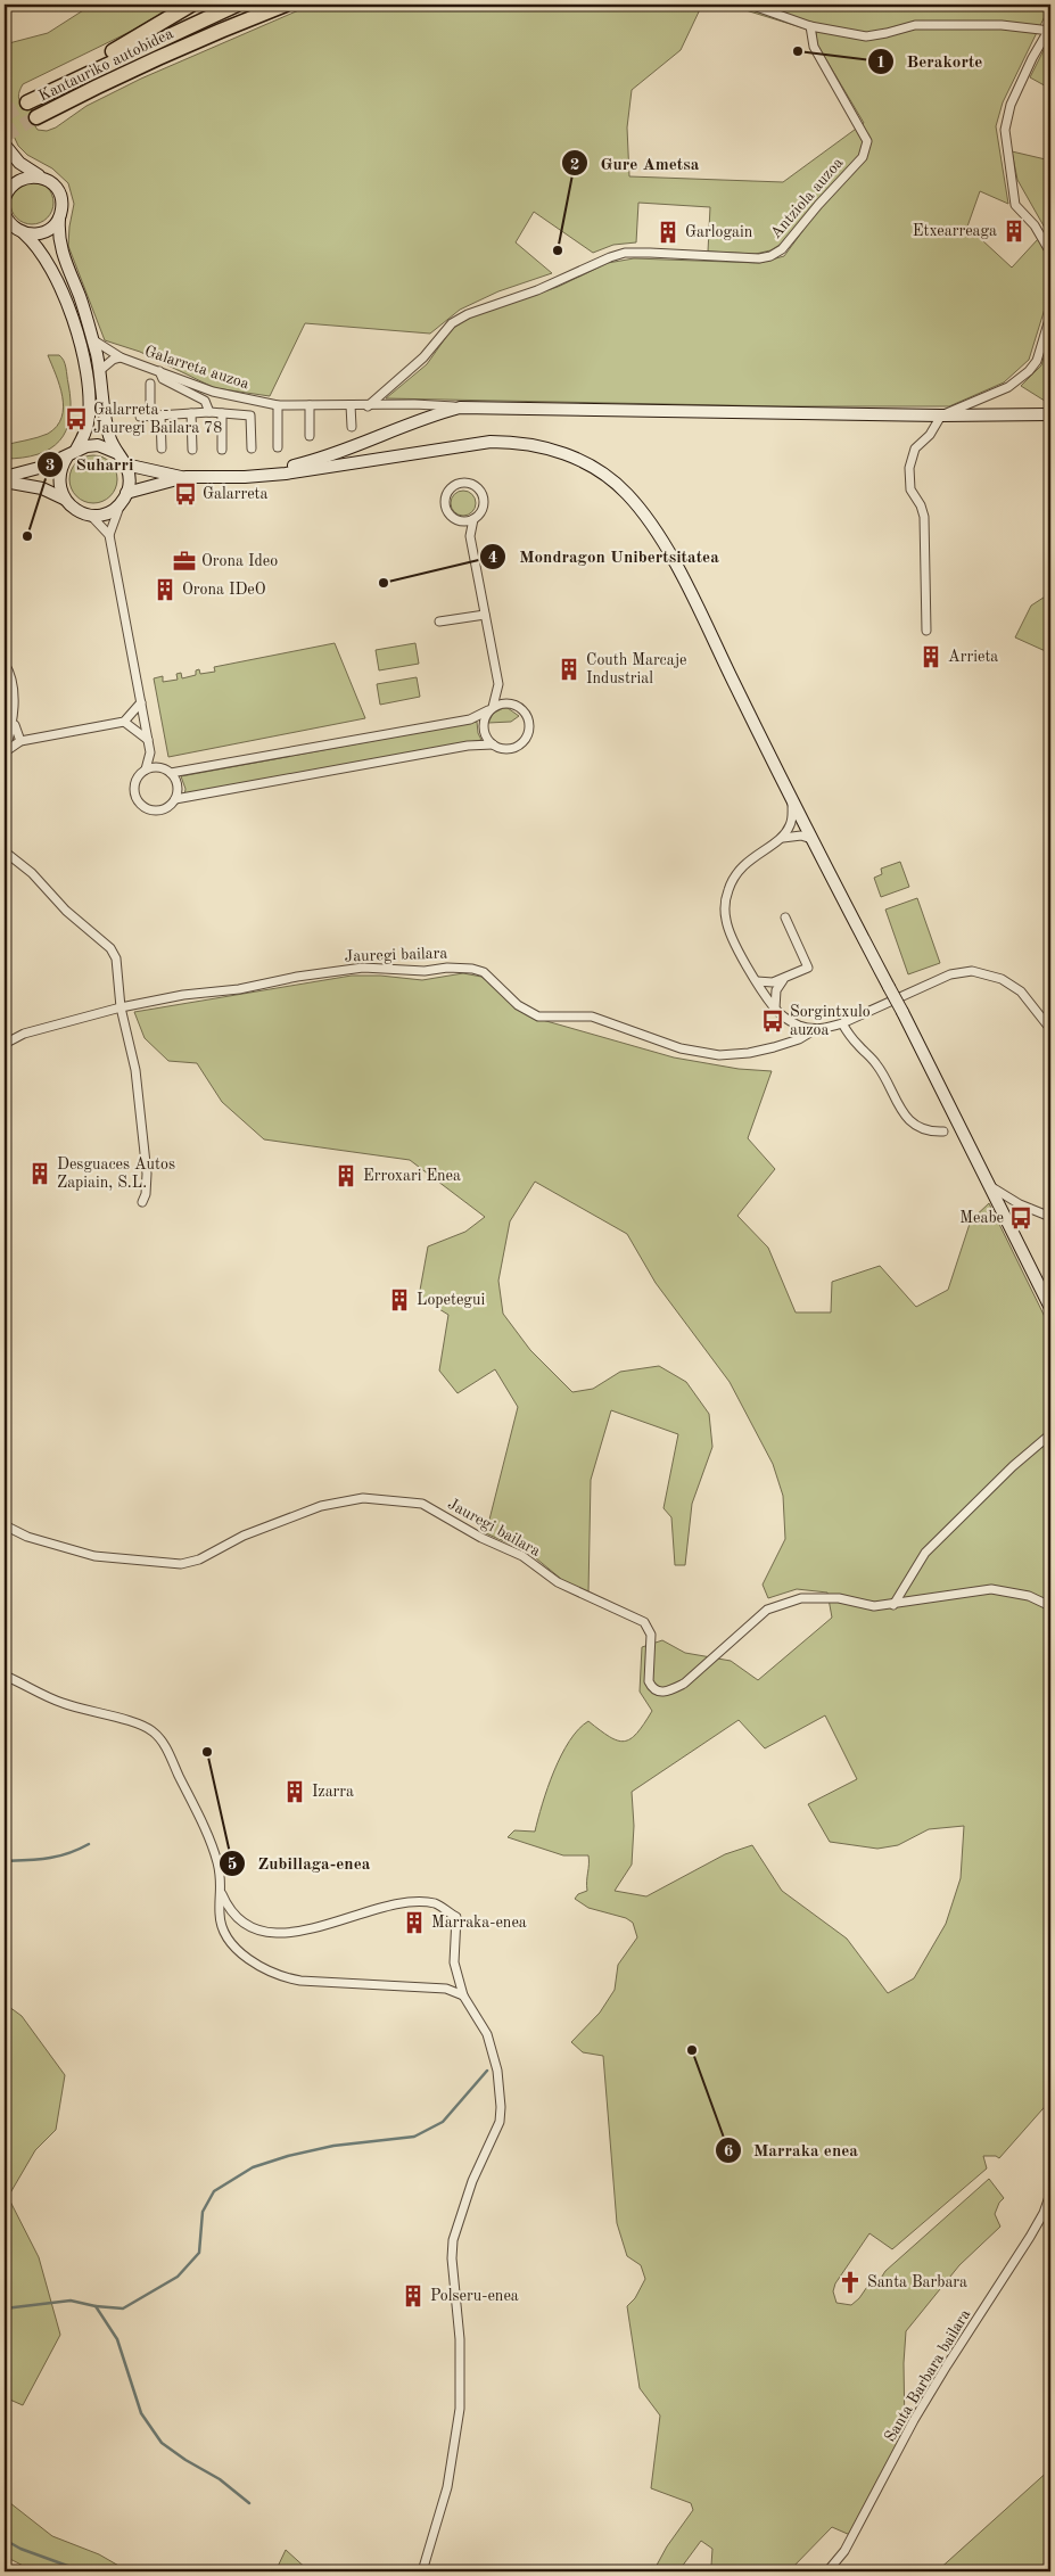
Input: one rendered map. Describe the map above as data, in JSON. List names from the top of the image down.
{
  "streets": {
    "highway": ["Kantauriko autobidea"],
    "street": [
      "Antziola auzoa",
      "Galarreta auzoa",
      "Jauregi bailara",
      "Santa Barbara bailara"
    ]
  },
  "crossings": [
    ["Antziola auzoa", "Galarreta auzoa"]
  ],
  "places": {
    "other": [
      "Berakorte",
      "Gure Ametsa",
      "Suharri",
      "Mondragon Unibertsitatea",
      "Zubillaga-enea",
      "Marraka enea"
    ],
    "building": [
      "Etxearreaga",
      "Garlogain",
      "Orona IDeO",
      "Arrieta",
      "Couth Marcaje Industrial",
      "Desguaces Autos Zapiain, S.L.",
      "Erroxari Enea",
      "Lopetegui",
      "Izarra",
      "Marraka-enea",
      "Polseru-enea"
    ],
    "bus stop": [
      "Galarreta - Jauregi Bailara 78",
      "Galarreta",
      "Sorgintxulo auzoa",
      "Meabe"
    ],
    "office": ["Orona Ideo"],
    "church": ["Santa Barbara"]
  }
}
